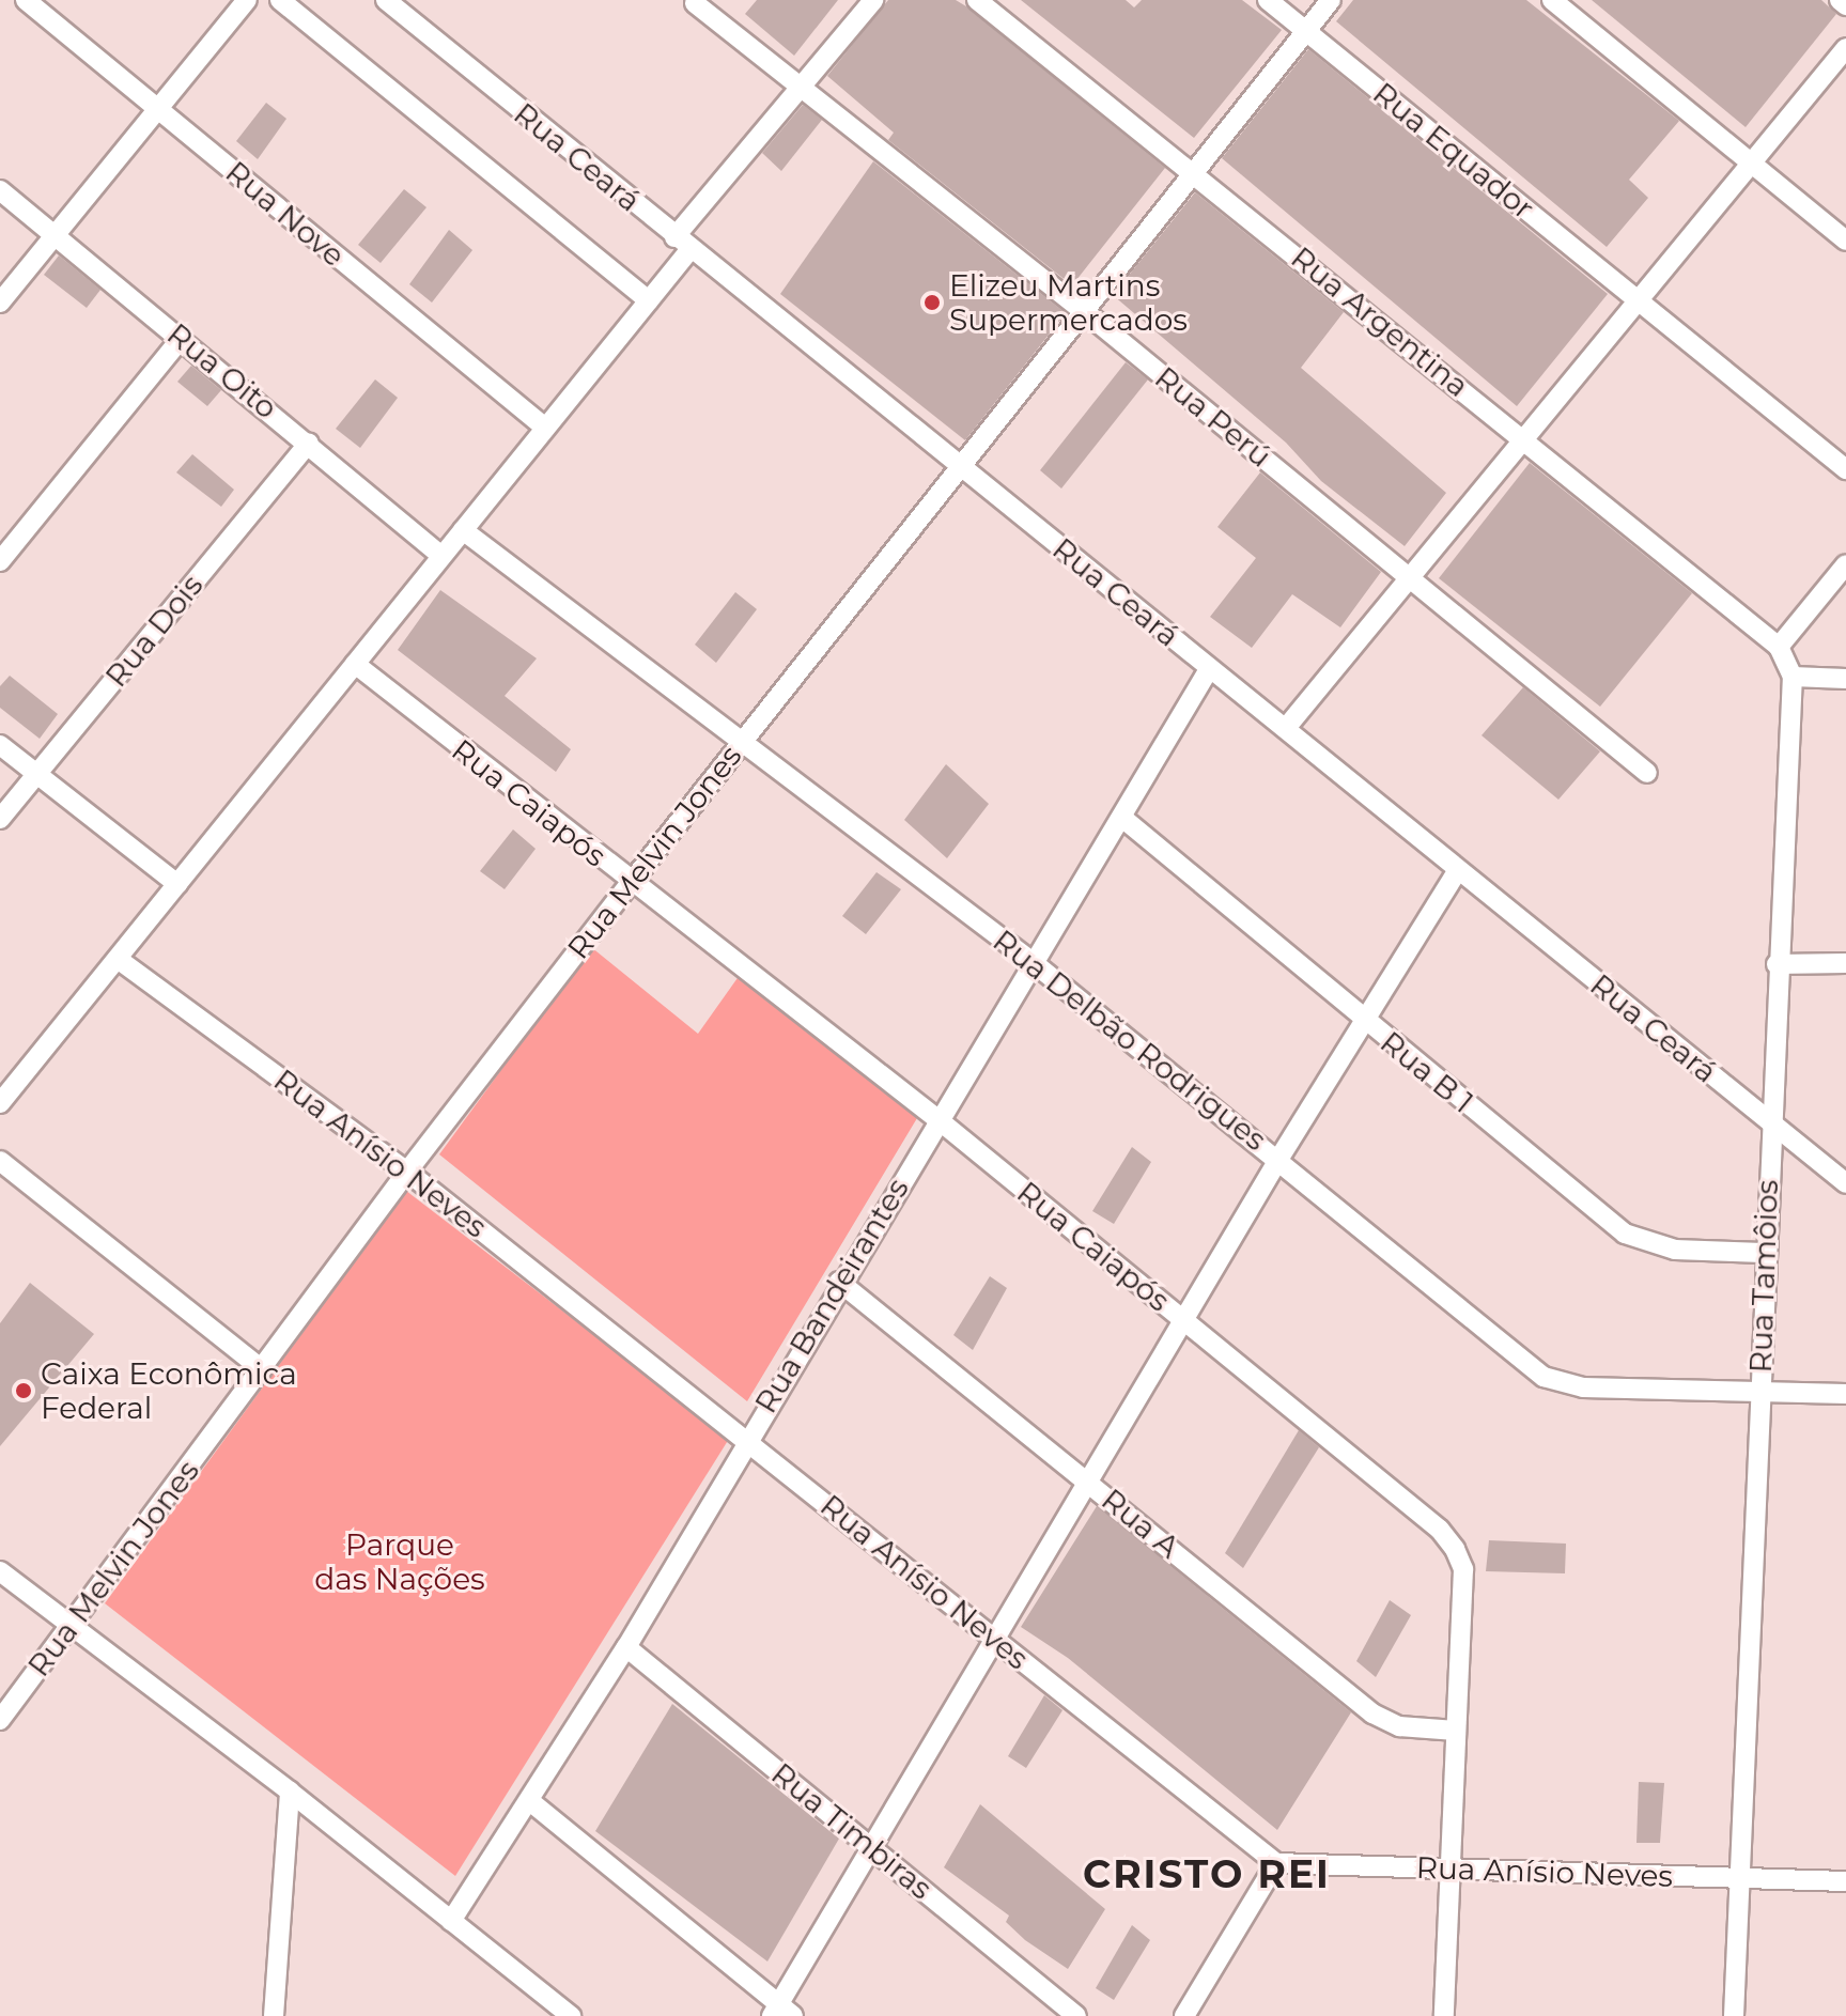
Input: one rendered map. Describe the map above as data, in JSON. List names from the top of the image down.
{
  "streets": {
    "street": [
      "Rua Equador",
      "Rua Ceará",
      "Rua Nove",
      "Rua Argentina",
      "Rua Oito",
      "Rua Perú",
      "Rua Dois",
      "Rua Caiapós",
      "Rua Melvin Jones",
      "Rua Delbão Rodrigues",
      "Rua B 1",
      "Rua Anísio Neves",
      "Rua Tamôios",
      "Rua Bandeirantes",
      "Rua A",
      "Rua Timbiras"
    ]
  },
  "crossings": [
    ["Rua Equador", "Rua Melvin Jones"],
    ["Rua Ceará", "Rua Melvin Jones"],
    ["Rua Ceará", "Rua Tamôios"],
    ["Rua Ceará", "Rua Bandeirantes"],
    ["Rua Argentina", "Rua Melvin Jones"],
    ["Rua Argentina", "Rua Tamôios"],
    ["Rua Oito", "Rua Dois"],
    ["Rua Perú", "Rua Melvin Jones"],
    ["Rua Caiapós", "Rua Melvin Jones"],
    ["Rua Caiapós", "Rua Anísio Neves"],
    ["Rua Caiapós", "Rua Bandeirantes"],
    ["Rua Caiapós", "Rua A"],
    ["Rua Melvin Jones", "Rua Delbão Rodrigues"],
    ["Rua Melvin Jones", "Rua Anísio Neves"],
    ["Rua Delbão Rodrigues", "Rua Tamôios"],
    ["Rua Delbão Rodrigues", "Rua Bandeirantes"],
    ["Rua B 1", "Rua Tamôios"],
    ["Rua B 1", "Rua Bandeirantes"],
    ["Rua Anísio Neves", "Rua Tamôios"],
    ["Rua Anísio Neves", "Rua Bandeirantes"],
    ["Rua Bandeirantes", "Rua A"],
    ["Rua Bandeirantes", "Rua Timbiras"]
  ],
  "districts": ["CRISTO REI"],
  "parks": ["Parque das Nações"],
  "places": ["Elizeu Martins Supermercados", "Caixa Econômica Federal"]
}
